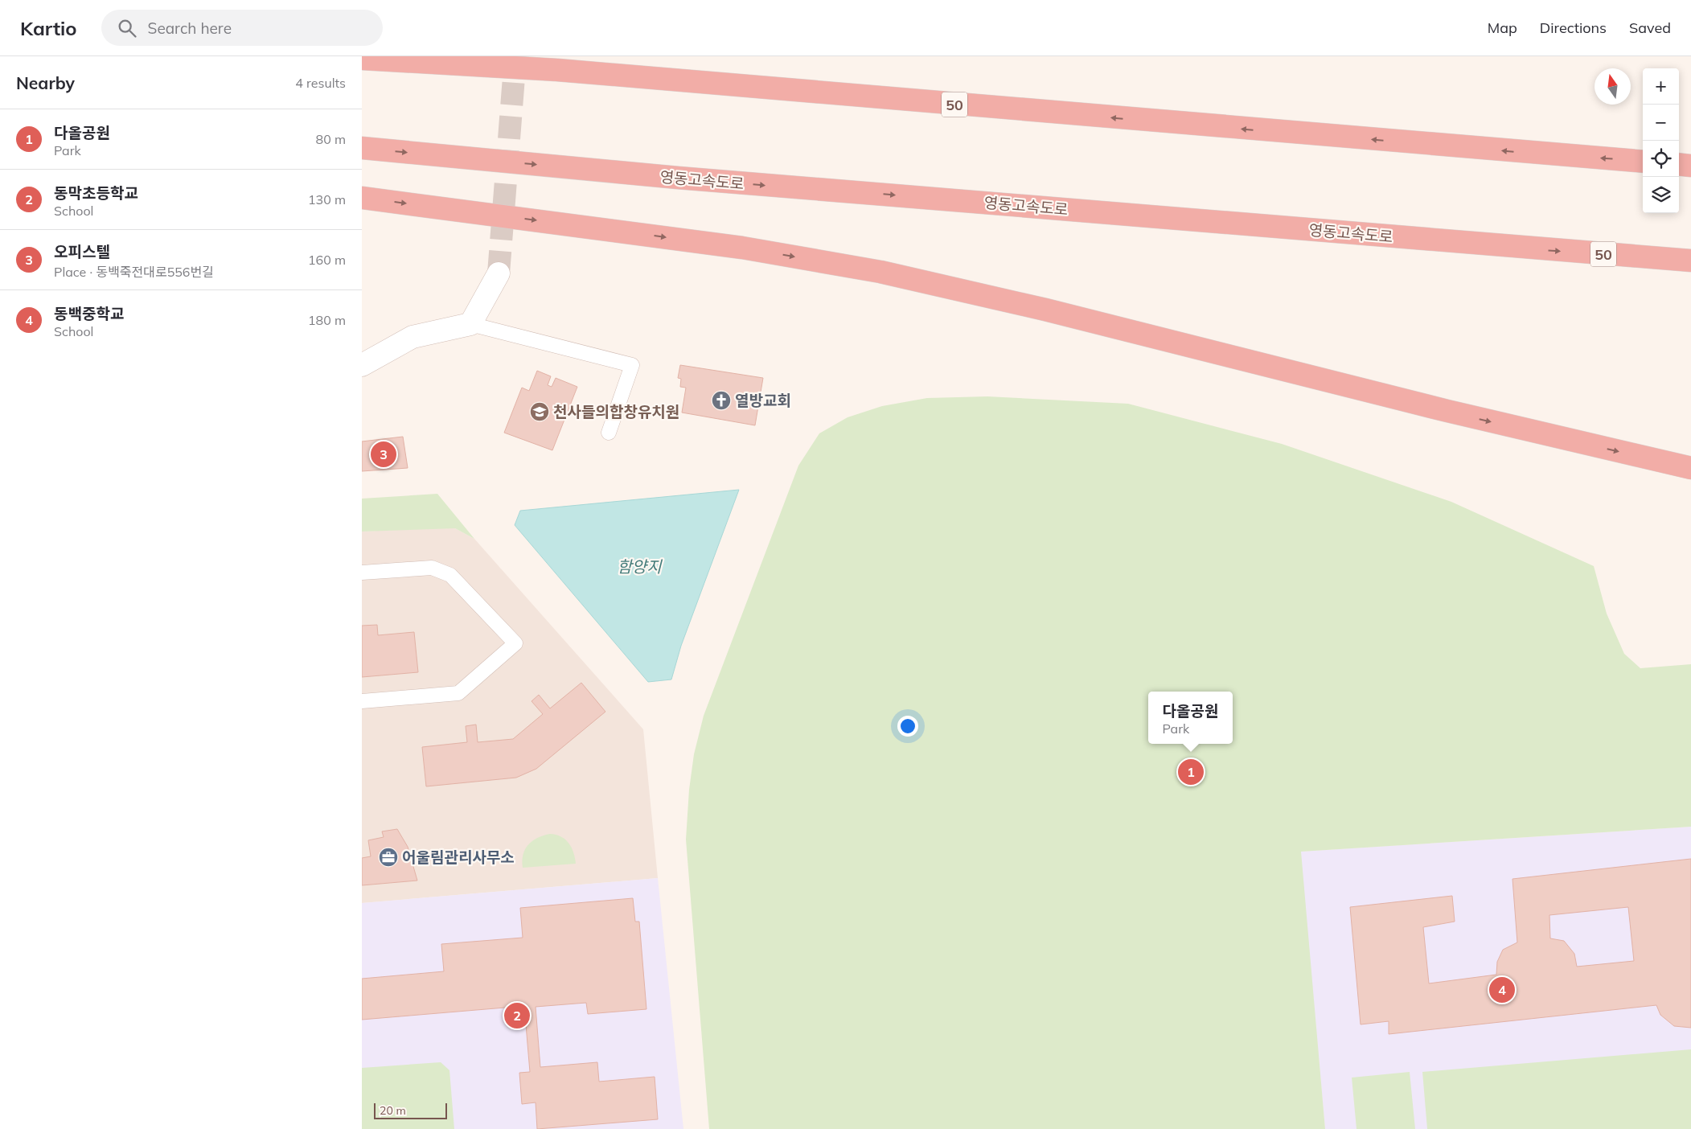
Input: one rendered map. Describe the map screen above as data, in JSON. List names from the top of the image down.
{
  "streets": {
    "highway": ["50", "영동고속도로"]
  },
  "water": ["함양지"],
  "places": {
    "church": ["열방교회"],
    "school or university": ["천사들의합창유치원"],
    "office": ["어울림관리사무소"]
  },
  "scale_bar": "20 m",
  "north": "top",
  "page": {
    "header": "Kartio",
    "search": "Search here",
    "nav": ["Map", "Directions", "Saved"],
    "heading": ["Nearby", "4 results"],
    "map_buttons": ["+", "−"],
    "list": [
      {
        "mark": "1",
        "name": "다올공원",
        "note": "Park",
        "value": "80 m"
      },
      {
        "mark": "2",
        "name": "동막초등학교",
        "note": "School",
        "value": "130 m"
      },
      {
        "mark": "3",
        "name": "오피스텔",
        "note": "Place · 동백죽전대로556번길",
        "value": "160 m"
      },
      {
        "mark": "4",
        "name": "동백중학교",
        "note": "School",
        "value": "180 m"
      }
    ],
    "pins": [
      "3",
      "1",
      "4",
      "2"
    ],
    "popup": ["다올공원", "Park"],
    "scale": "20 m"
  }
}
